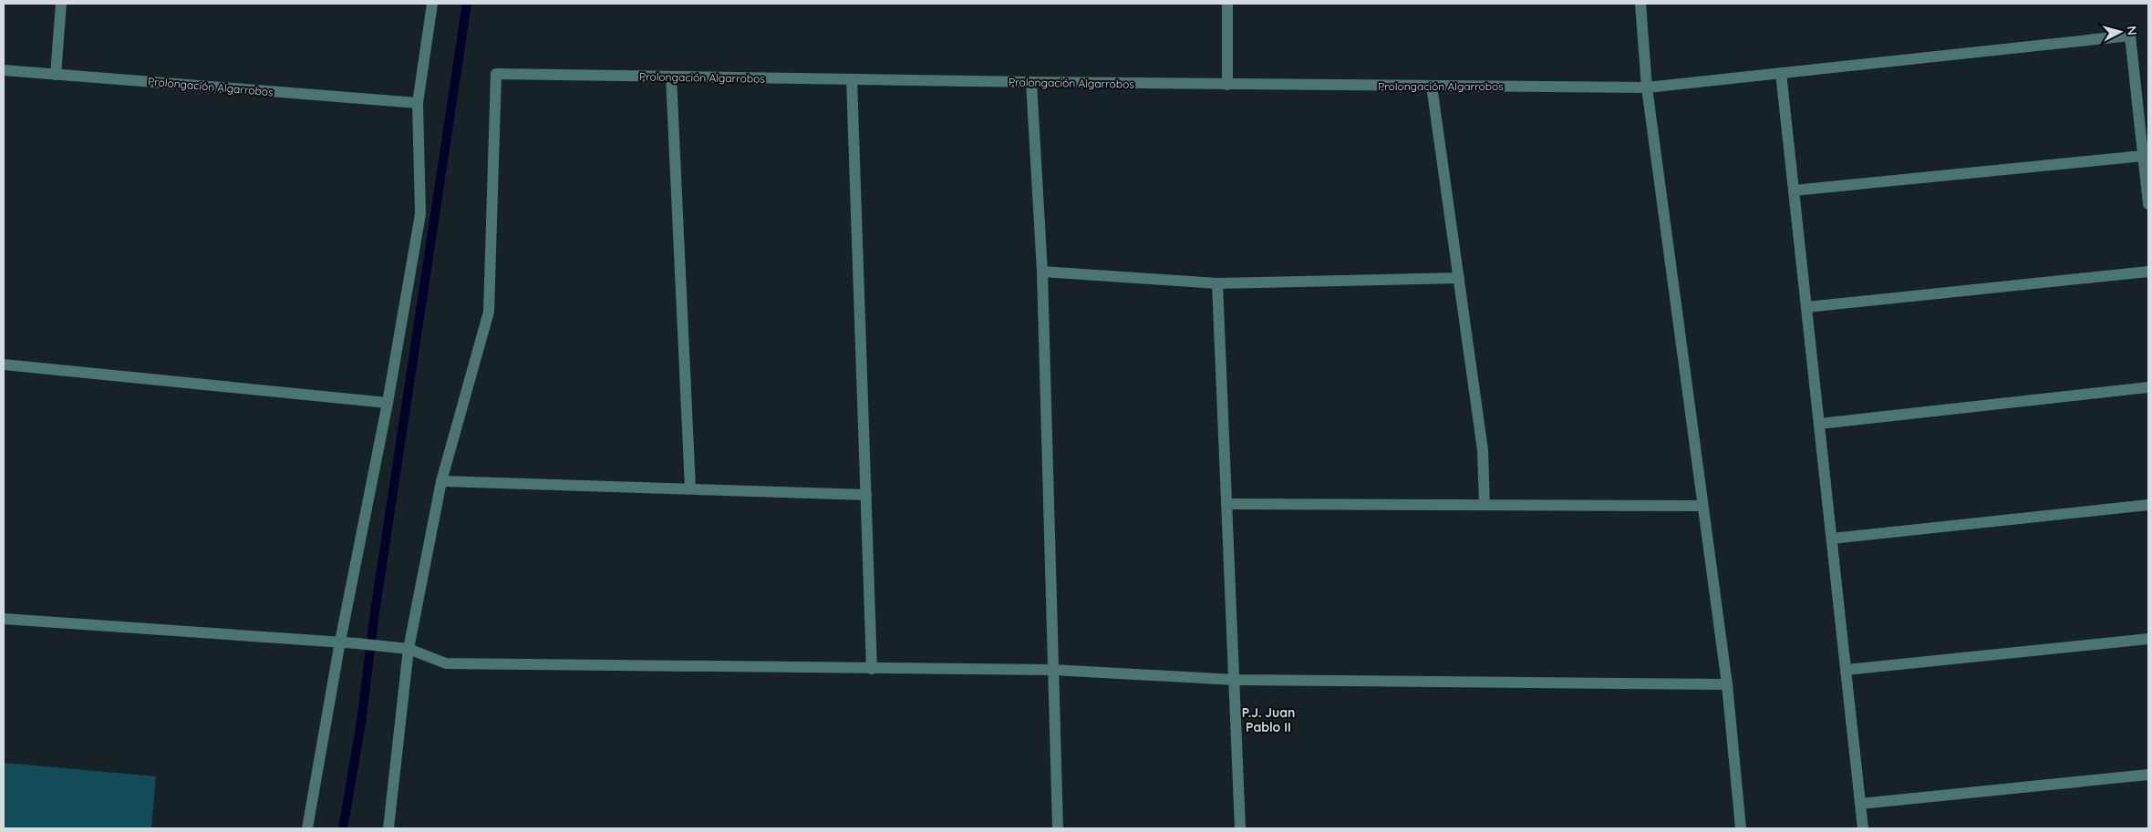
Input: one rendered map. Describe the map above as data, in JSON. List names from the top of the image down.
{
  "streets": {
    "street": ["Prolongación Algarrobos"]
  },
  "districts": ["P.J. Juan Pablo II"],
  "north": "right"
}
